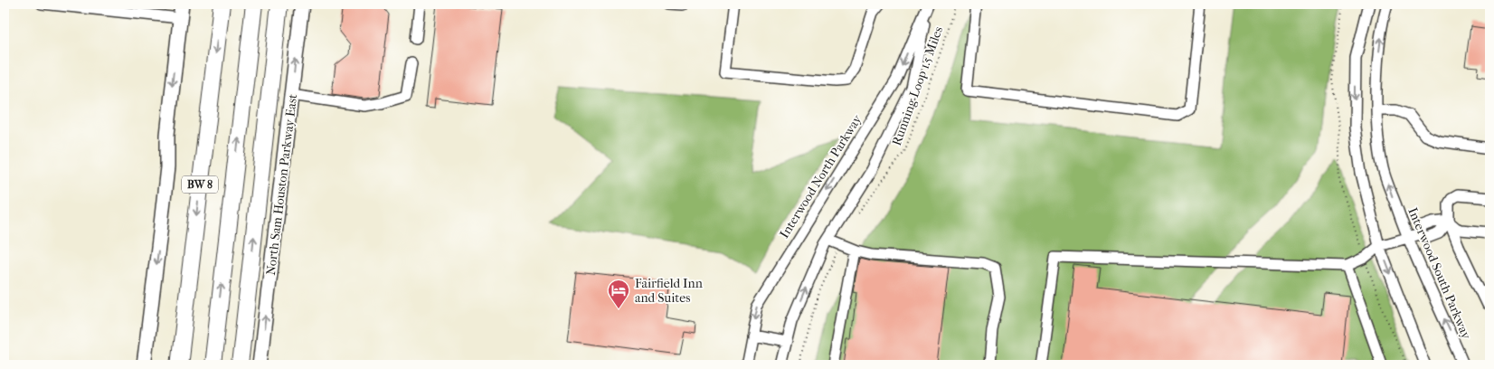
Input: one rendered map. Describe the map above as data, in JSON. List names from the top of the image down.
{
  "streets": {
    "highway": ["BW 8"],
    "main road": ["North Sam Houston Parkway East"],
    "street": ["Interwood North Parkway", "Interwood South Parkway"],
    "path": ["Running Loop 1.5 Miles"]
  },
  "places": {
    "hotel": ["Fairfield Inn and Suites"]
  }
}
